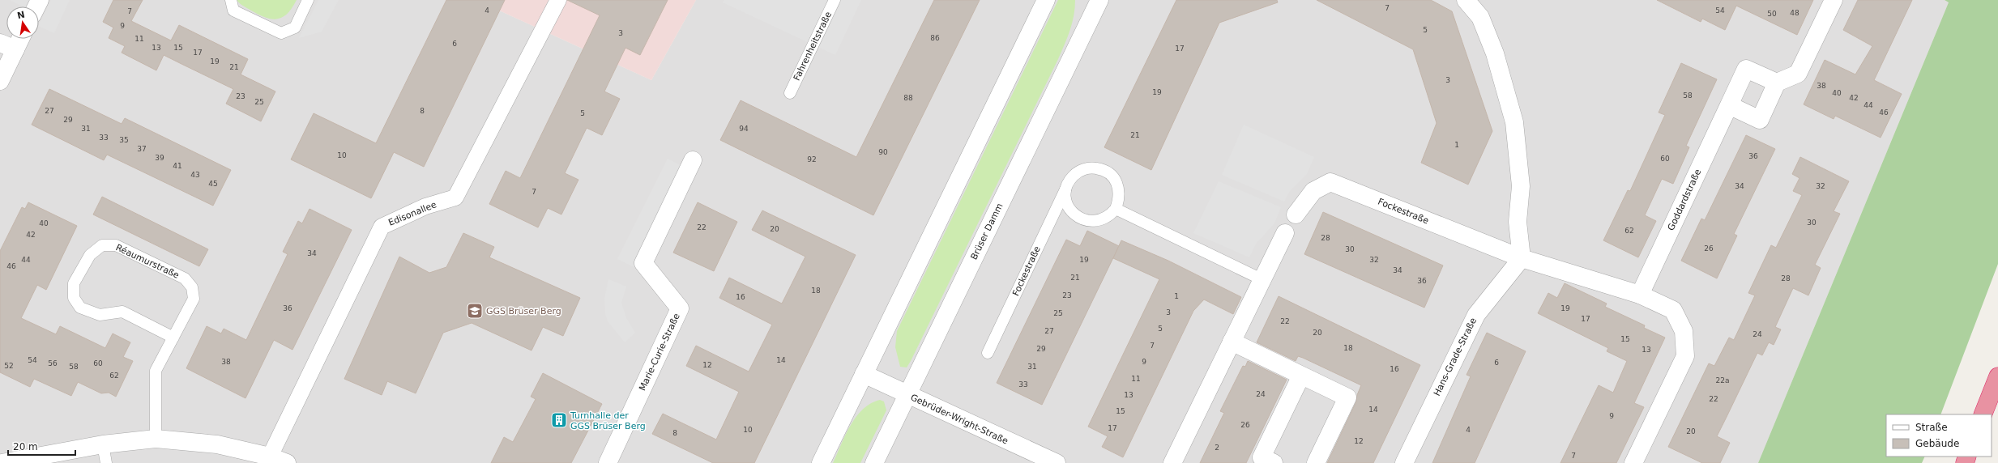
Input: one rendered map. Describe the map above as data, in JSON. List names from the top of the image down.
{
  "streets": {
    "street": [
      "Goddardstraße",
      "Fockestraße",
      "Edisonallee",
      "Brüser Damm",
      "Marie-Curie-Straße",
      "Hans-Grade-Straße",
      "Gebrüder-Wright-Straße"
    ],
    "lane": ["Fahrenheitstraße", "Réaumurstraße"]
  },
  "crossings": [
    ["Fockestraße", "Hans-Grade-Straße"],
    ["Brüser Damm", "Gebrüder-Wright-Straße"]
  ],
  "places": {
    "school or university": ["GGS Brüser Berg"],
    "building": ["Turnhalle der GGS Brüser Berg"]
  },
  "house_numbers": [
    "7",
    "4",
    "54",
    "7",
    "48",
    "50",
    "9",
    "5",
    "3",
    "86",
    "11",
    "6",
    "13",
    "15",
    "17",
    "17",
    "19",
    "21",
    "3",
    "38",
    "19",
    "40",
    "58",
    "23",
    "88",
    "42",
    "25",
    "44",
    "27",
    "8",
    "46",
    "5",
    "29",
    "31",
    "94",
    "21",
    "33",
    "35",
    "1",
    "37",
    "90",
    "10",
    "36",
    "39",
    "60",
    "92",
    "41",
    "43",
    "45",
    "34",
    "32",
    "7",
    "30",
    "40",
    "22",
    "20",
    "62",
    "42",
    "28",
    "26",
    "30",
    "34",
    "44",
    "19",
    "32",
    "46",
    "34",
    "21",
    "28",
    "36",
    "18",
    "23",
    "1",
    "16",
    "36",
    "19",
    "3",
    "25",
    "17",
    "22",
    "5",
    "27",
    "20",
    "24",
    "15",
    "7",
    "18",
    "29",
    "13",
    "54",
    "14",
    "38",
    "9",
    "6",
    "56",
    "60",
    "12",
    "52",
    "58",
    "31",
    "16",
    "62",
    "11",
    "22a",
    "33",
    "24",
    "13",
    "22",
    "14",
    "15",
    "9",
    "26",
    "17",
    "10",
    "4",
    "20",
    "8",
    "12",
    "2",
    "7"
  ],
  "legend": ["Straße", "Gebäude"],
  "scale_bar": "20 m",
  "north": "top"
}
